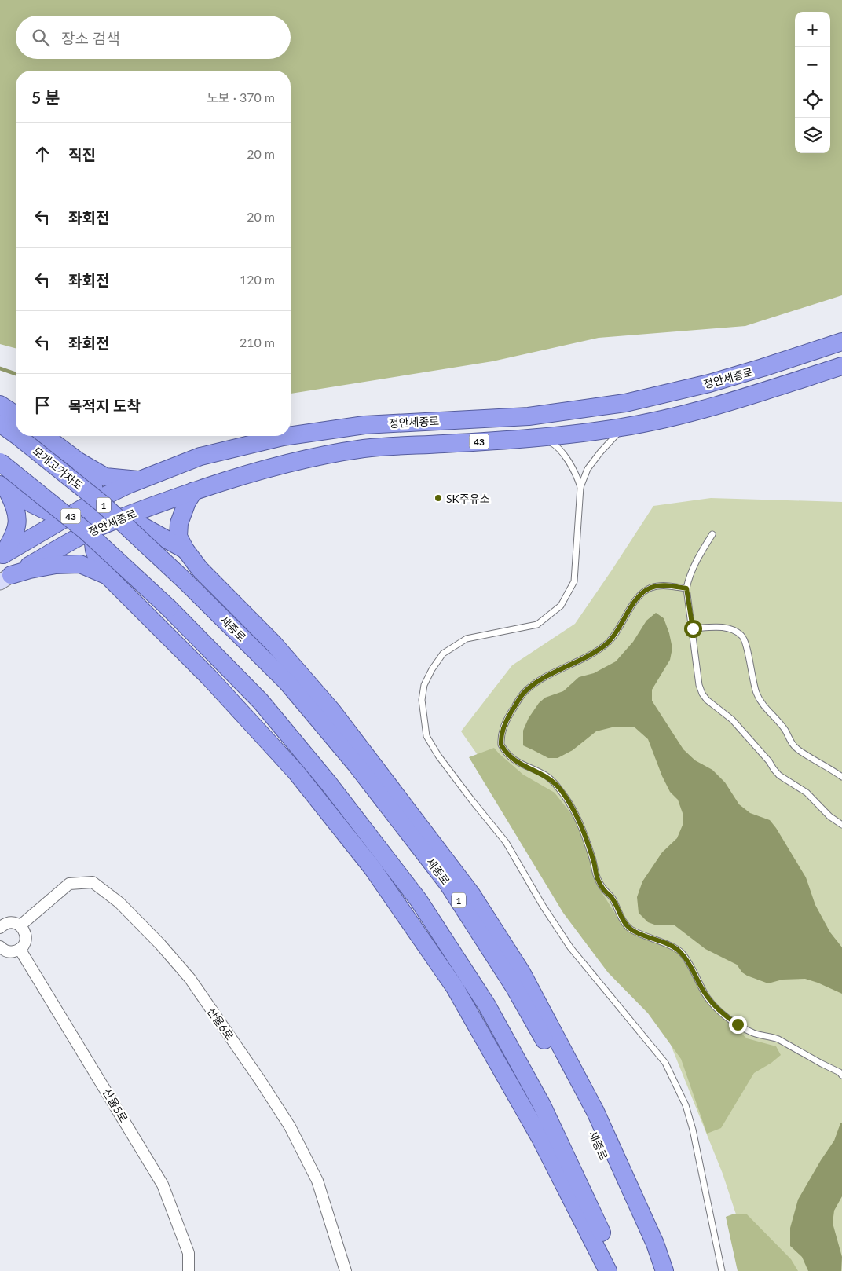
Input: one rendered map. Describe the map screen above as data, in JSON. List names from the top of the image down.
{
  "streets": {
    "highway": [
      "정안세종로",
      "43",
      "모개고가차도",
      "1",
      "세종로"
    ],
    "street": ["산울6로", "산울5로"]
  },
  "crossings": [
    ["모개고가차도", "세종로"]
  ],
  "places": ["SK주유소"],
  "page": {
    "map_buttons": ["+", "−"],
    "search": "장소 검색",
    "heading": ["5 분", "도보 · 370 m"],
    "list": [
      ["직진", "20 m"],
      ["좌회전", "20 m"],
      ["좌회전", "120 m"],
      ["좌회전", "210 m"],
      "목적지 도착"
    ]
  }
}
